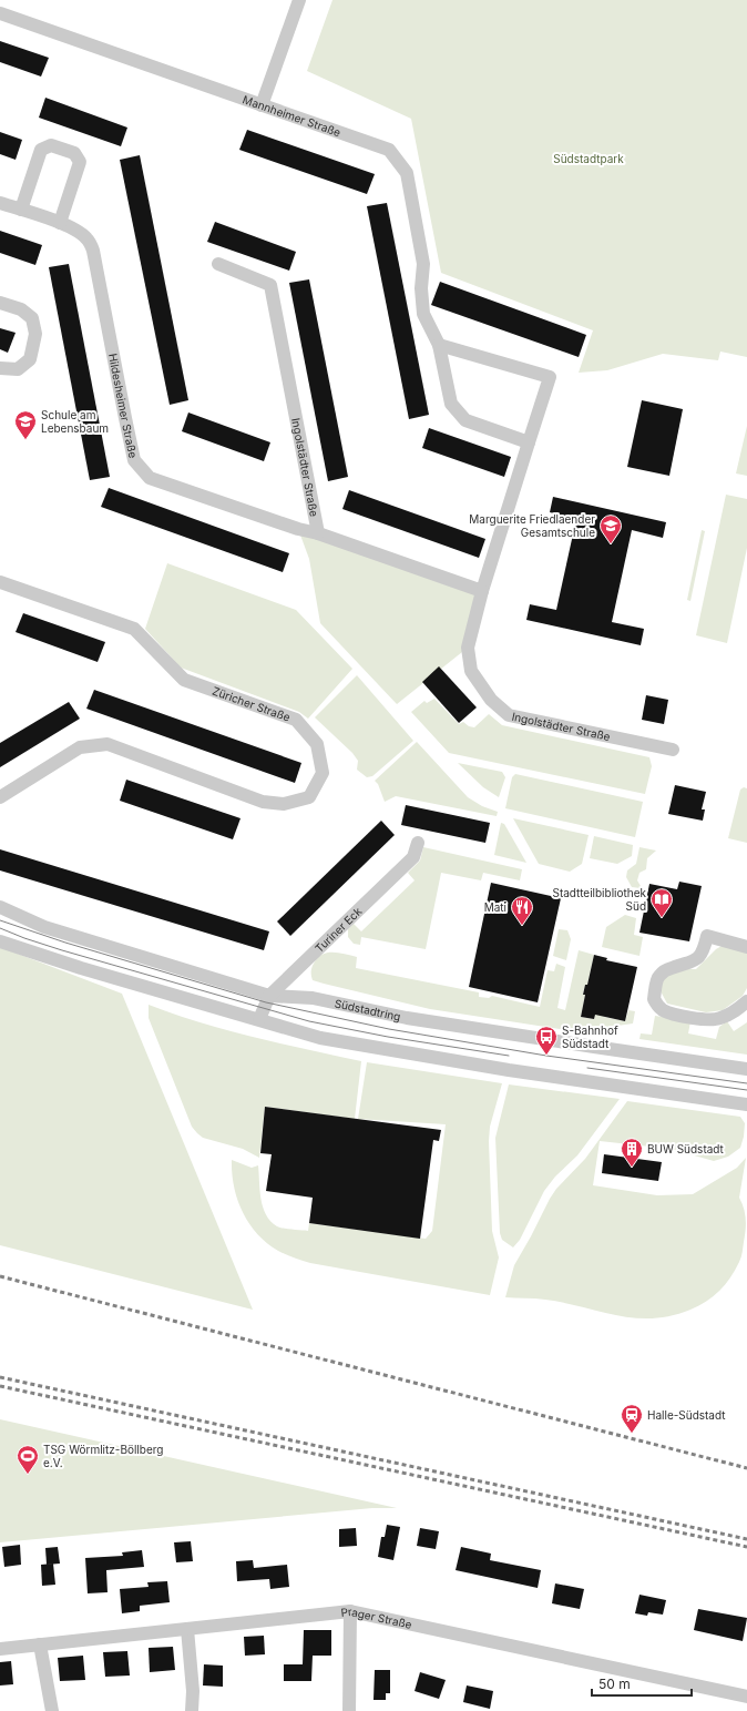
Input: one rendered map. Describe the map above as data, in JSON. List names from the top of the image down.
{
  "streets": {
    "street": [
      "Mannheimer Straße",
      "Hildesheimer Straße",
      "Ingolstädter Straße",
      "Züricher Straße",
      "Turiner Eck",
      "Südstadtring",
      "Prager Straße"
    ]
  },
  "crossings": [
    ["Mannheimer Straße", "Ingolstädter Straße"],
    ["Hildesheimer Straße", "Ingolstädter Straße"],
    ["Turiner Eck", "Südstadtring"]
  ],
  "parks": ["Südstadtpark"],
  "places": {
    "school or university": ["Schule am Lebensbaum", "Marguerite Friedlaender Gesamtschule"],
    "library": ["Stadtteilbibliothek Süd"],
    "restaurant": ["Mati"],
    "bus stop": ["S-Bahnhof Südstadt"],
    "building": ["BUW Südstadt"],
    "station": ["Halle-Südstadt"],
    "sports": ["TSG Wörmlitz-Böllberg e.V."]
  },
  "scale_bar": "50 m"
}
